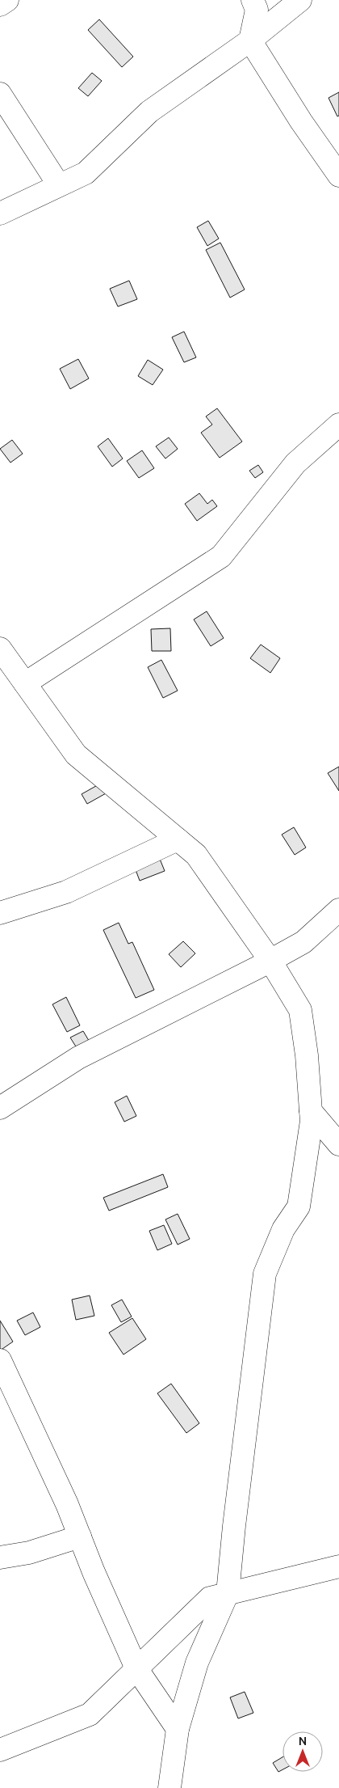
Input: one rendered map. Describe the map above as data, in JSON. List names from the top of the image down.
{
  "north": "top"
}
